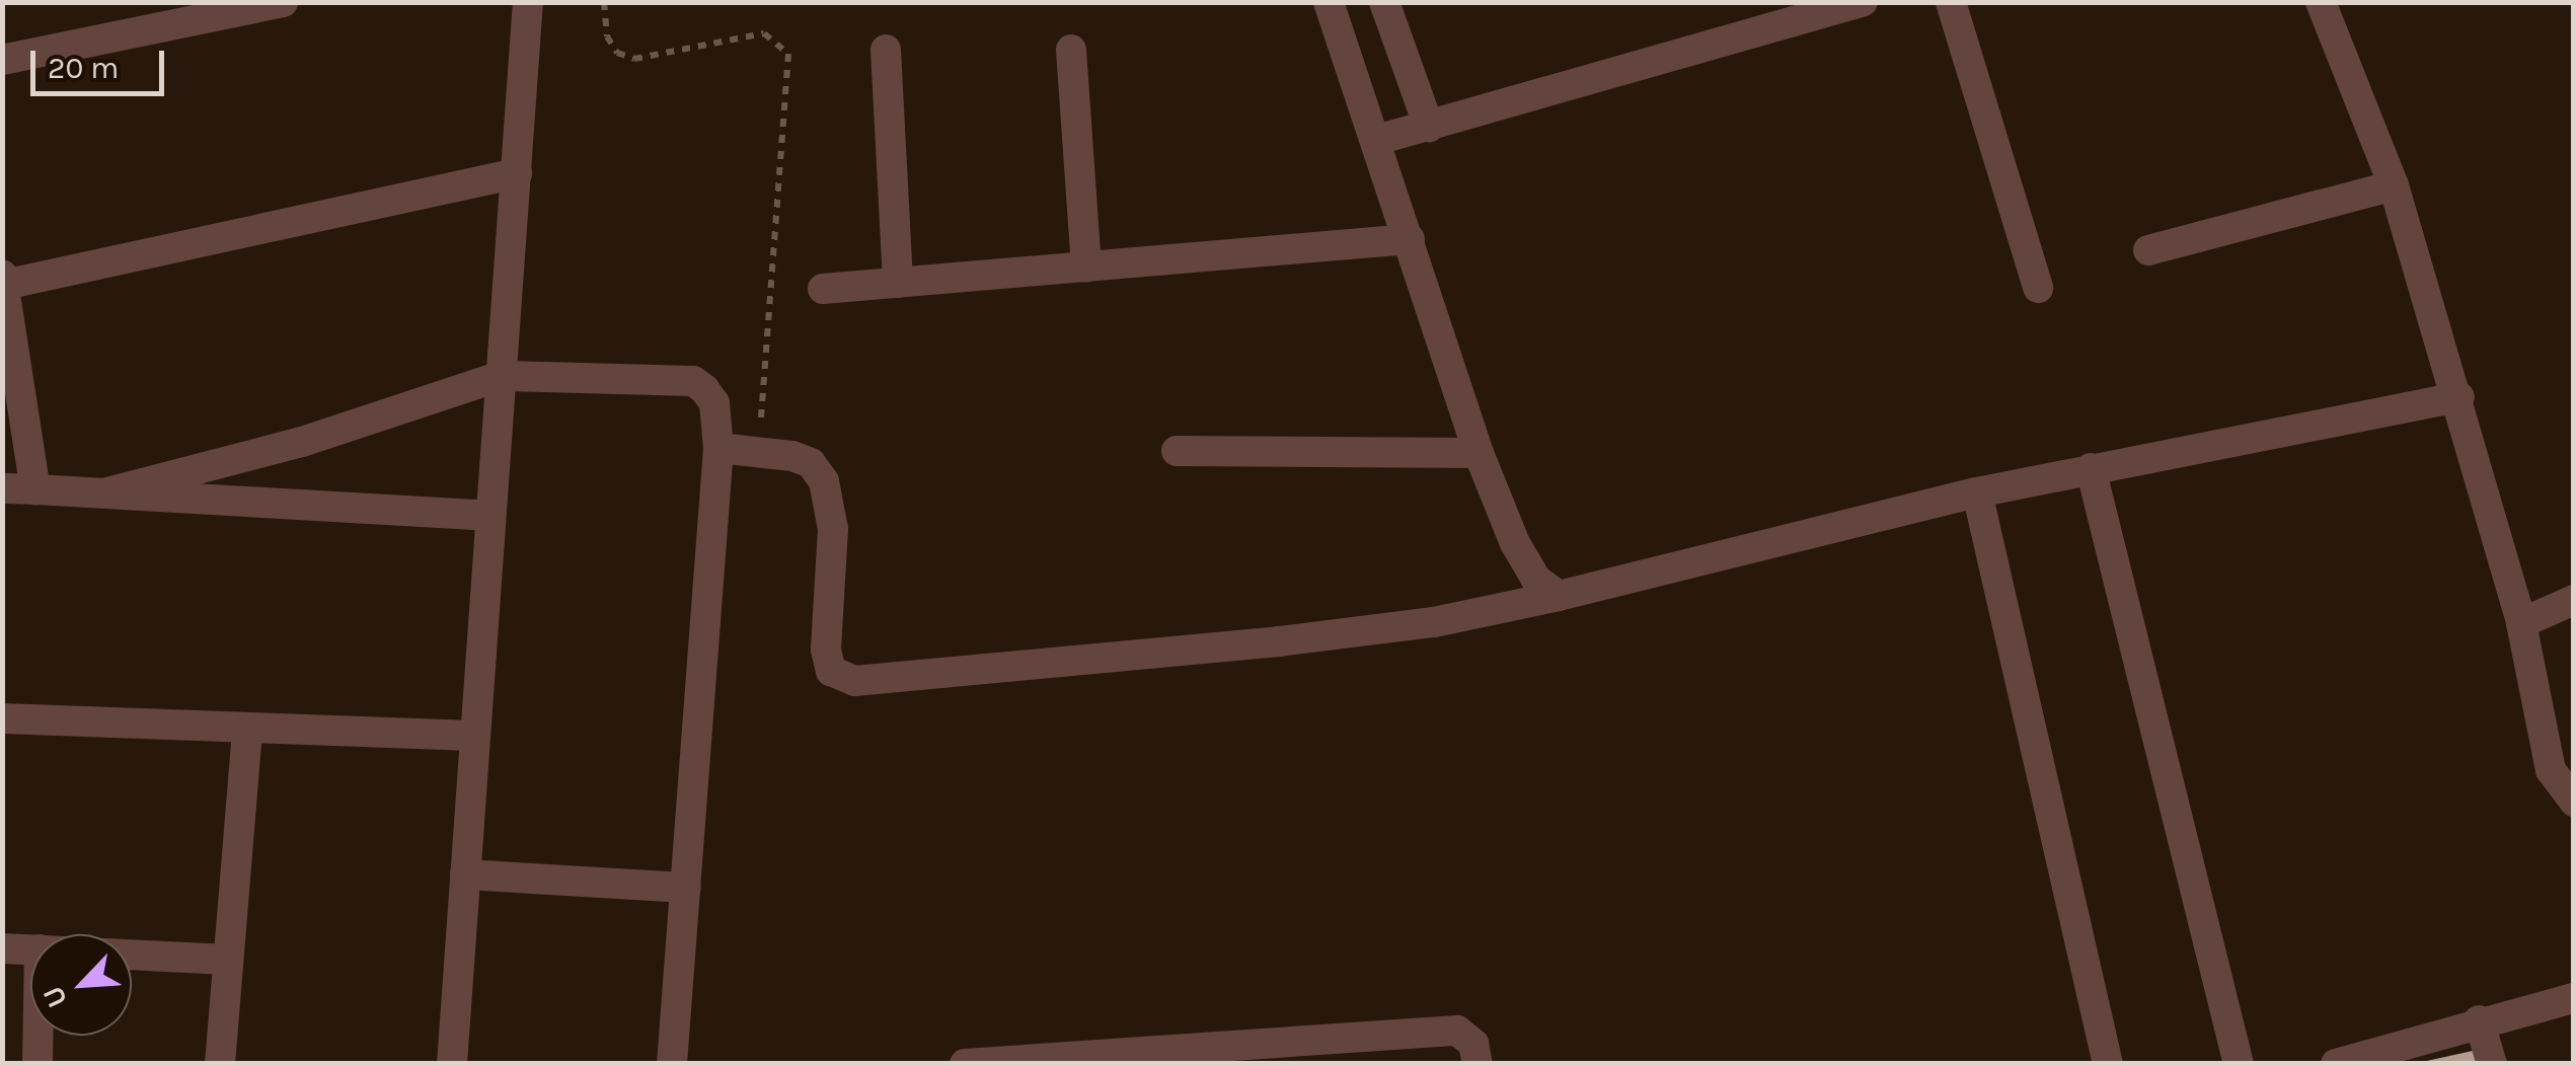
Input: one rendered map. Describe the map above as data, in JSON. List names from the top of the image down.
{
  "scale_bar": "20 m",
  "north": "bottom left"
}
